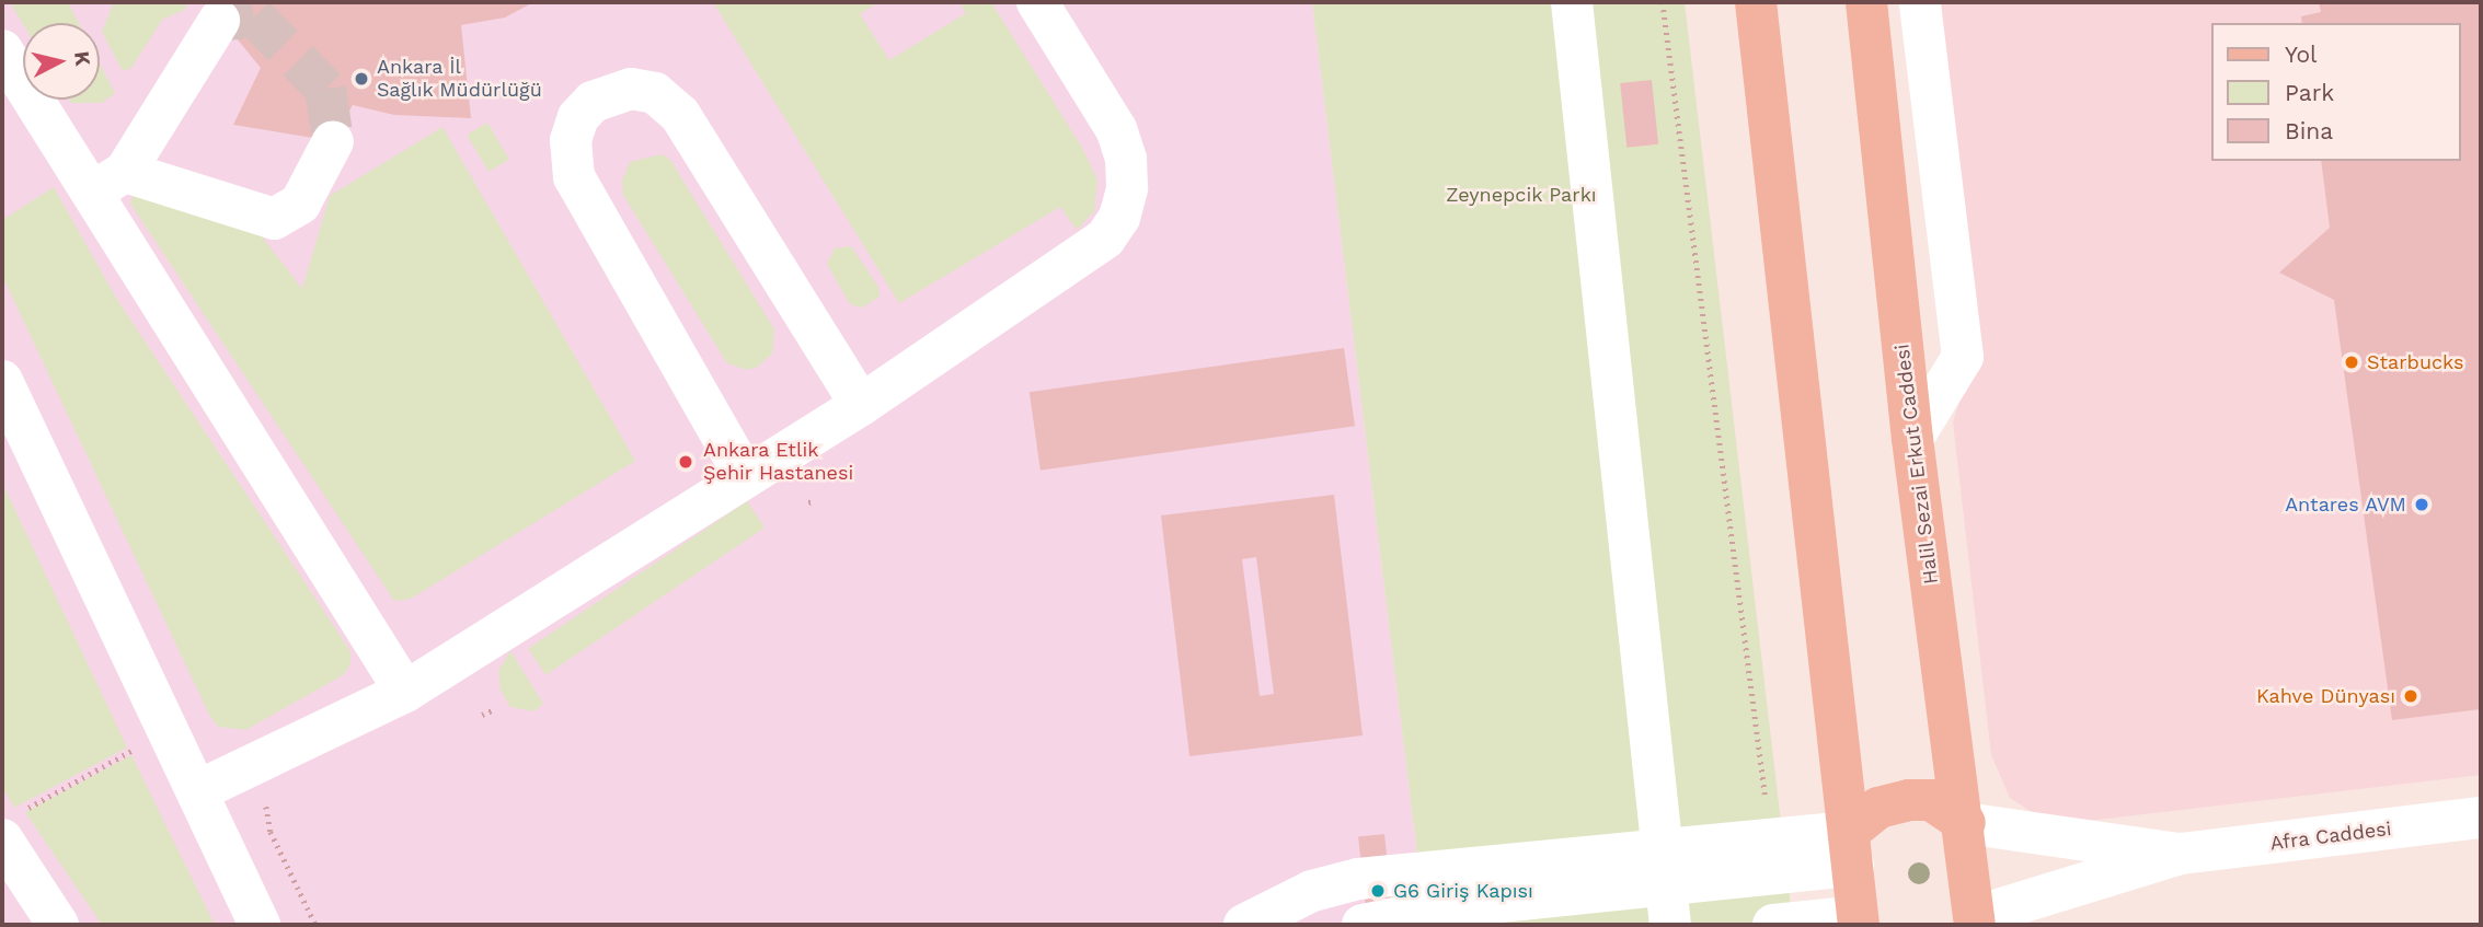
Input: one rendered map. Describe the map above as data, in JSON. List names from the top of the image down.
{
  "streets": {
    "main road": ["Halil Sezai Erkut Caddesi"],
    "street": ["Afra Caddesi"]
  },
  "crossings": [
    ["Halil Sezai Erkut Caddesi", "Afra Caddesi"]
  ],
  "parks": ["Zeynepcik Parkı"],
  "places": [
    "Ankara İl Sağlık Müdürlüğü",
    "Starbucks",
    "Ankara Etlik Şehir Hastanesi",
    "Antares AVM",
    "Kahve Dünyası",
    "G6 Giriş Kapısı"
  ],
  "legend": ["Yol", "Park", "Bina"],
  "north": "right"
}
